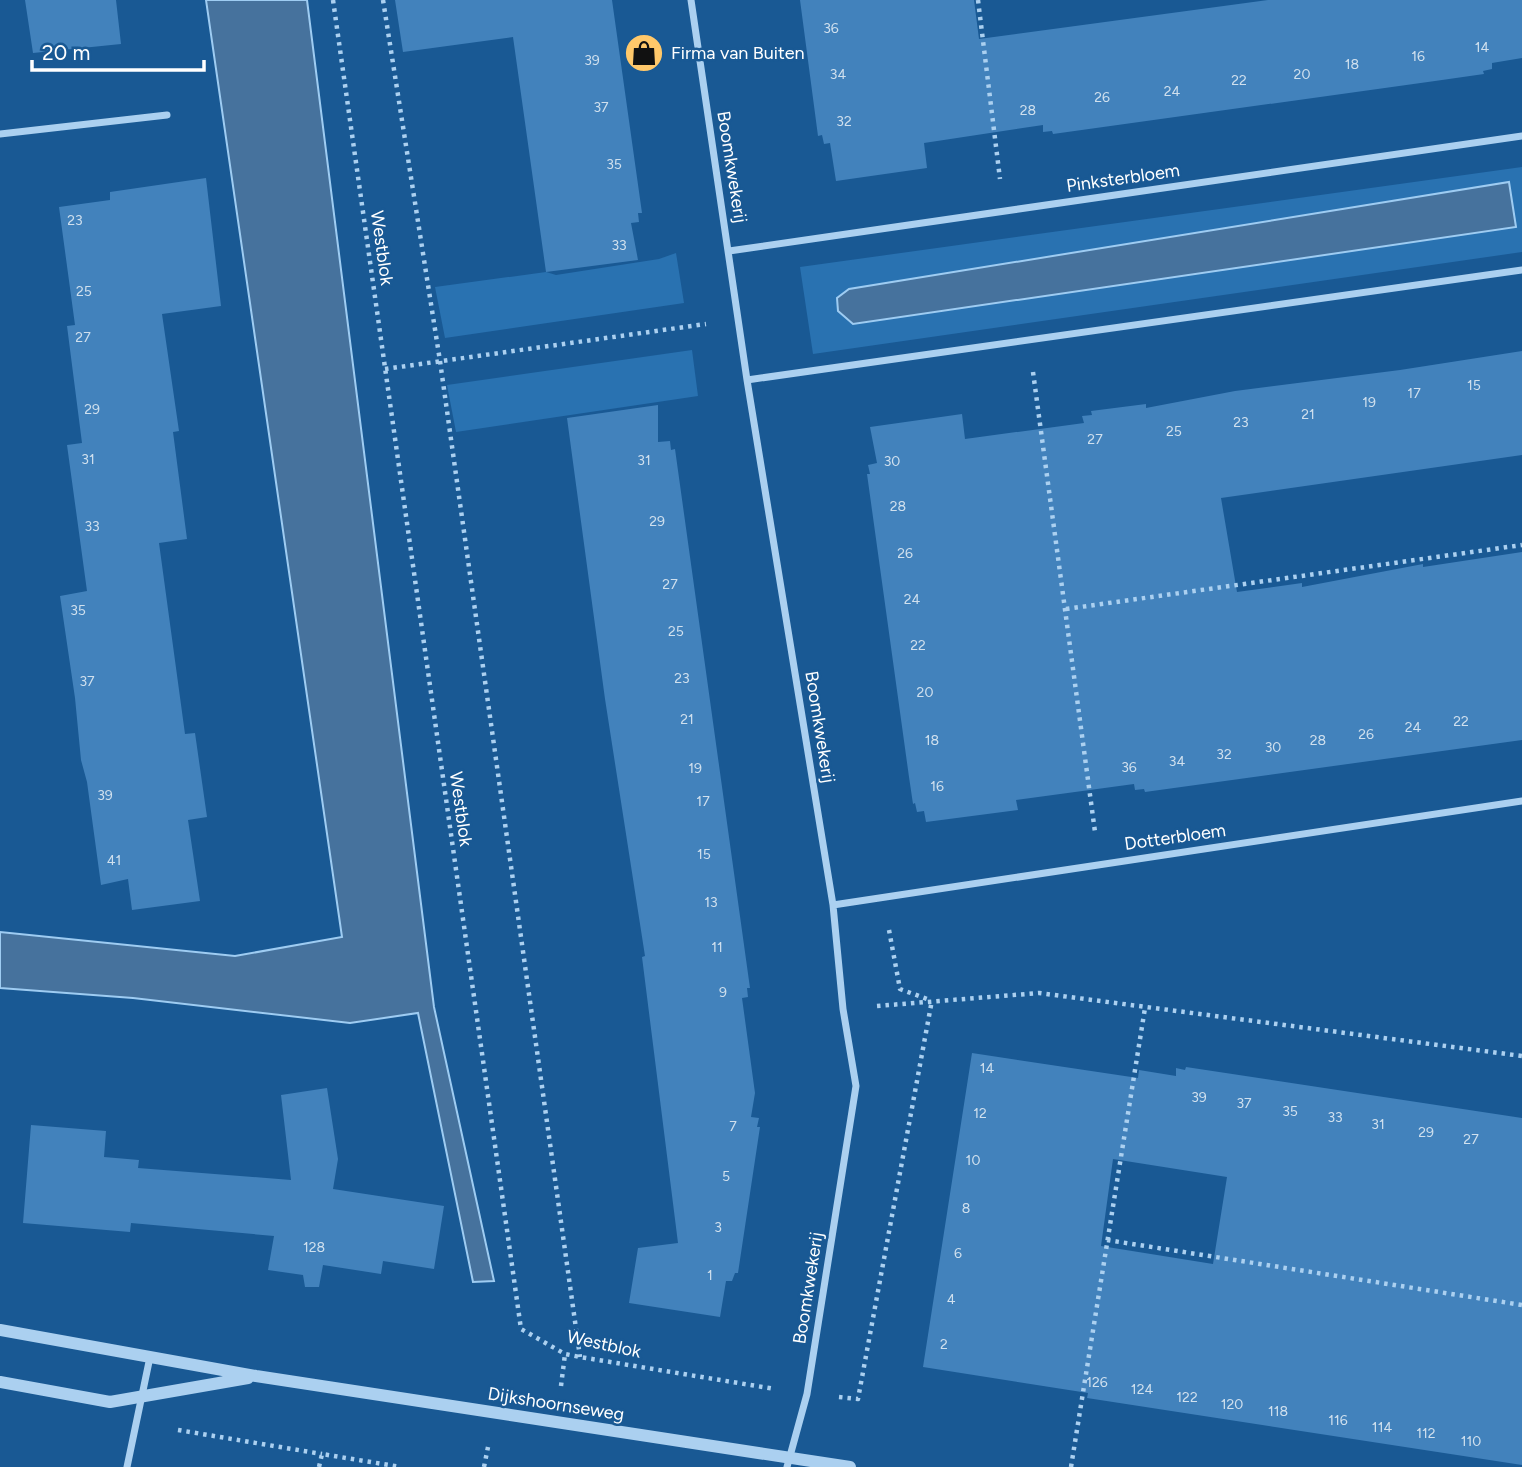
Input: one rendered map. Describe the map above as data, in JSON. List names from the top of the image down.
{
  "streets": {
    "street": [
      "Boomkwekerij",
      "Pinksterbloem",
      "Dotterbloem",
      "Dijkshoornseweg"
    ],
    "path": ["Westblok"]
  },
  "crossings": [
    ["Boomkwekerij", "Pinksterbloem"],
    ["Boomkwekerij", "Westblok"],
    ["Boomkwekerij", "Dotterbloem"],
    ["Boomkwekerij", "Dijkshoornseweg"]
  ],
  "places": {
    "shop": ["Firma van Buiten"]
  },
  "house_numbers": [
    "36",
    "14",
    "16",
    "39",
    "18",
    "34",
    "20",
    "22",
    "24",
    "26",
    "37",
    "28",
    "32",
    "35",
    "23",
    "33",
    "25",
    "27",
    "15",
    "17",
    "19",
    "29",
    "21",
    "23",
    "25",
    "27",
    "31",
    "31",
    "30",
    "28",
    "29",
    "33",
    "26",
    "27",
    "24",
    "35",
    "25",
    "22",
    "23",
    "37",
    "20",
    "21",
    "22",
    "24",
    "26",
    "18",
    "28",
    "30",
    "32",
    "34",
    "36",
    "19",
    "16",
    "39",
    "17",
    "15",
    "41",
    "13",
    "11",
    "9",
    "14",
    "39",
    "37",
    "35",
    "12",
    "33",
    "31",
    "7",
    "29",
    "27",
    "10",
    "5",
    "8",
    "3",
    "128",
    "6",
    "1",
    "4",
    "2",
    "126",
    "124",
    "122",
    "120",
    "118",
    "116",
    "114",
    "112",
    "110"
  ],
  "scale_bar": "20 m"
}
